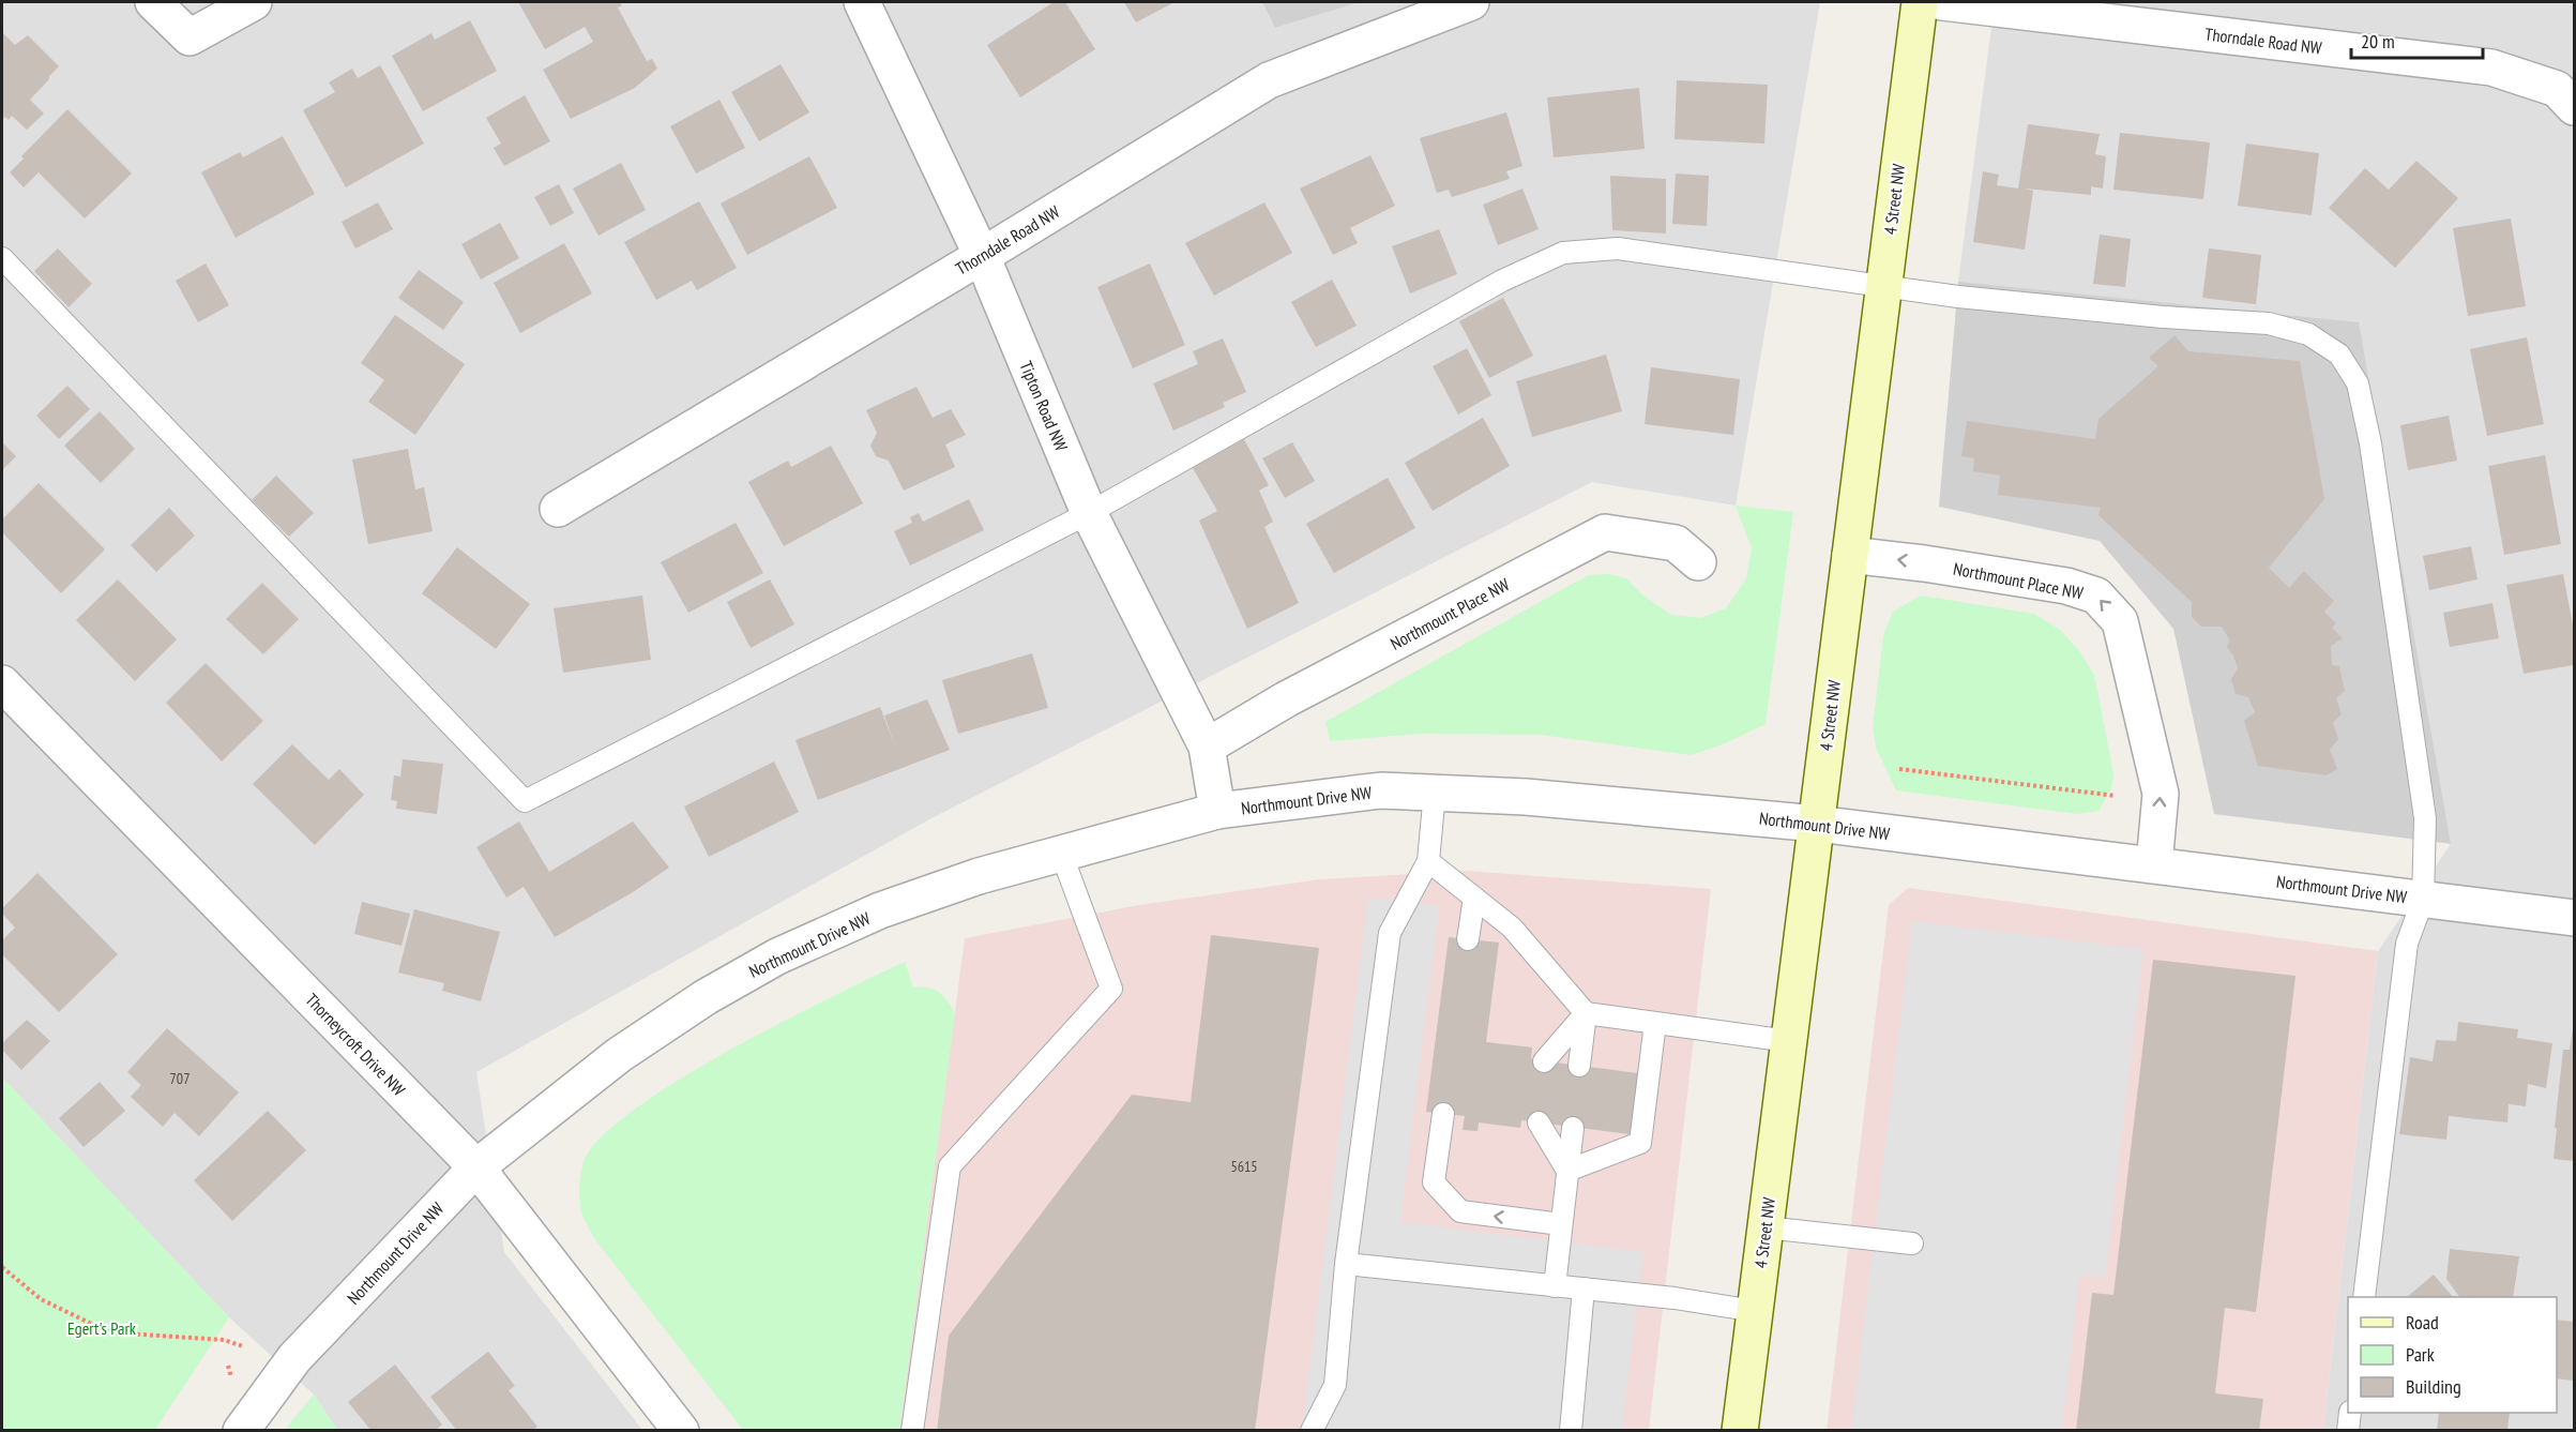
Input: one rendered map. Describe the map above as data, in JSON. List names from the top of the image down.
{
  "streets": {
    "main road": ["4 Street NW"],
    "street": [
      "Thorndale Road NW",
      "Tipton Road NW",
      "Northmount Place NW",
      "Northmount Drive NW",
      "Thorneycroft Drive NW"
    ]
  },
  "crossings": [
    ["Thorndale Road NW", "Tipton Road NW"],
    ["4 Street NW", "Northmount Place NW"],
    ["4 Street NW", "Northmount Drive NW"],
    ["Tipton Road NW", "Northmount Place NW"],
    ["Tipton Road NW", "Northmount Drive NW"],
    ["Northmount Place NW", "Northmount Drive NW"],
    ["Northmount Drive NW", "Thorneycroft Drive NW"]
  ],
  "one_way": ["Northmount Place NW"],
  "parks": ["Egert's Park"],
  "house_numbers": ["707", "5615"],
  "legend": ["Road", "Park", "Building"],
  "scale_bar": "20 m"
}
